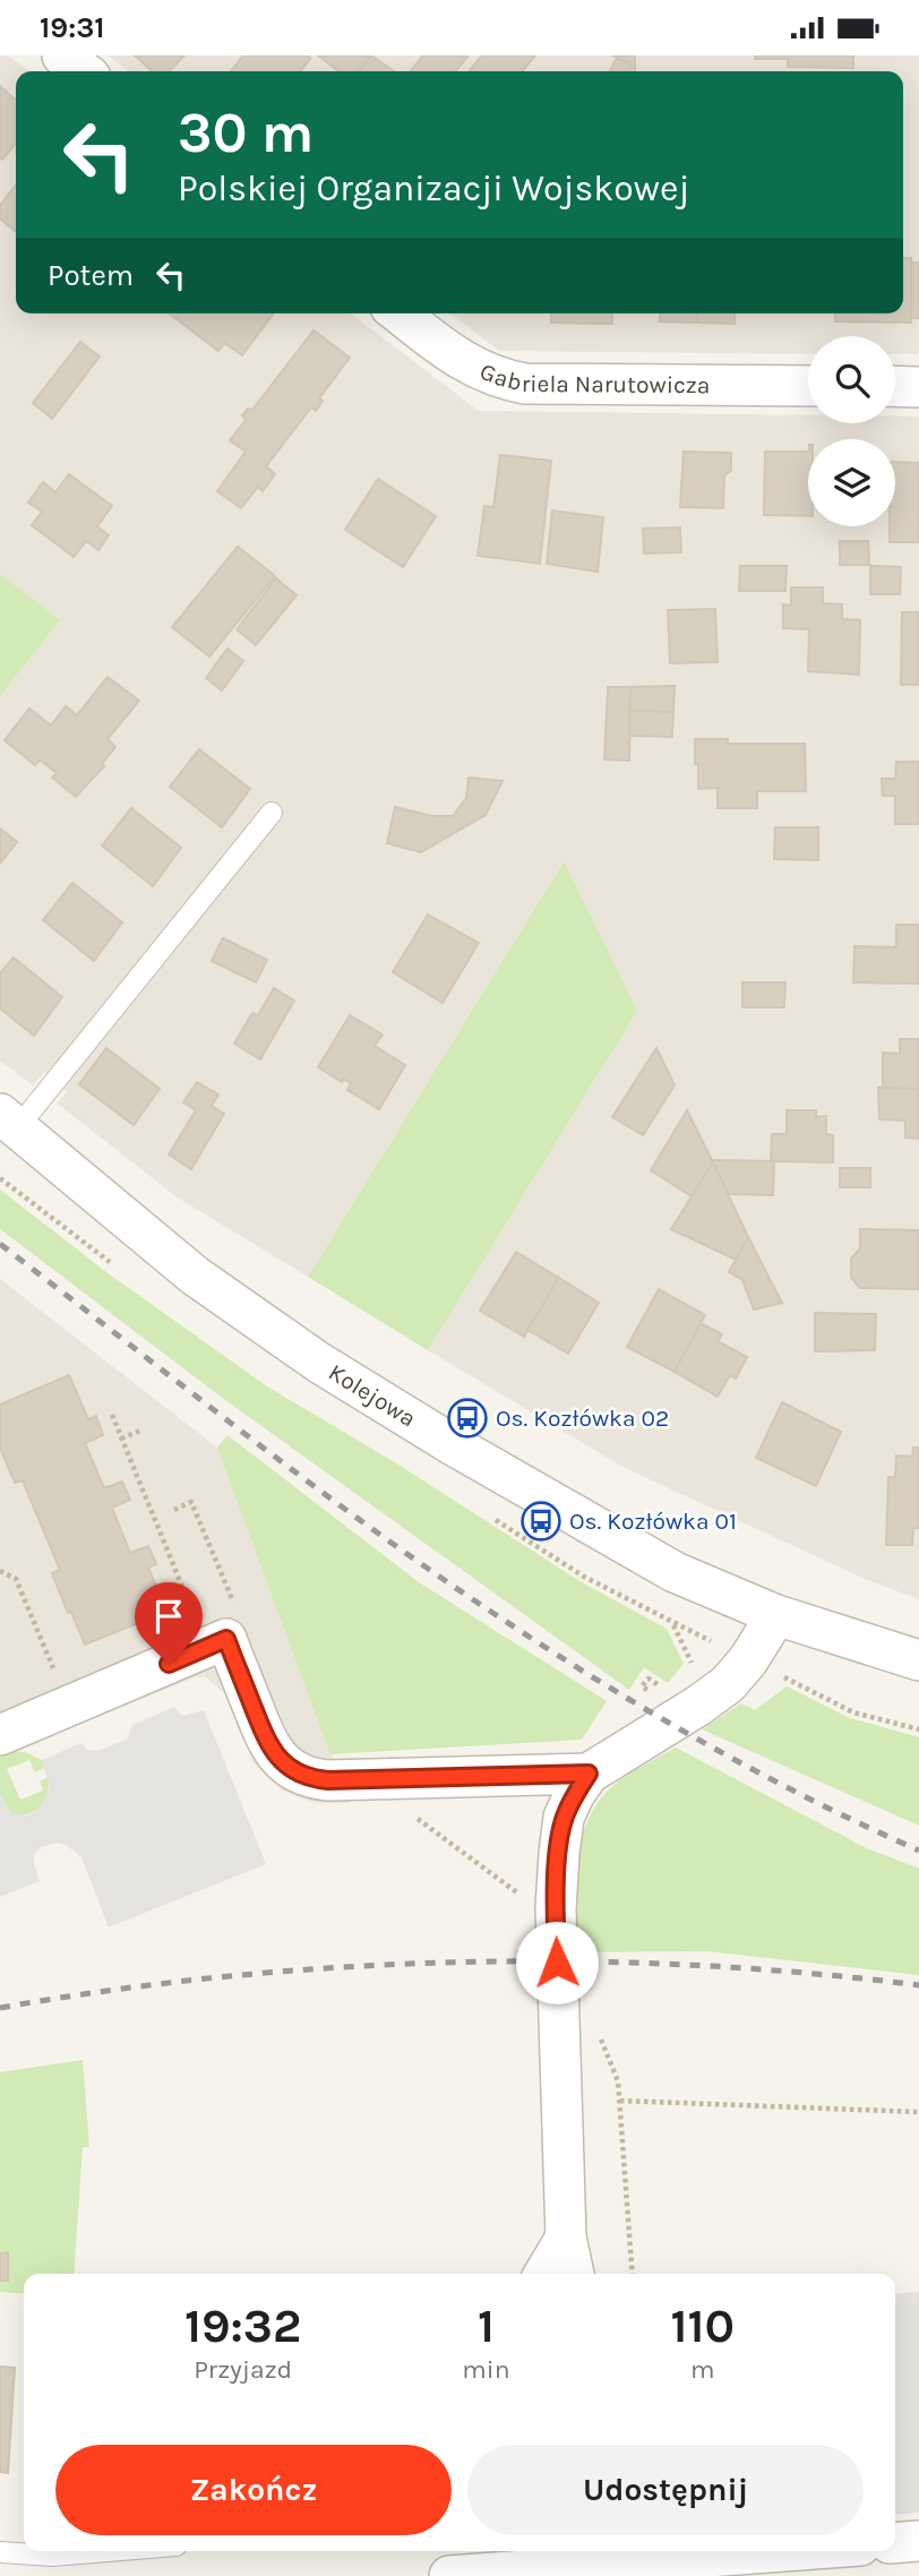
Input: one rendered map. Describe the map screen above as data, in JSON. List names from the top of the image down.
{
  "streets": {
    "street": ["Gabriela Narutowicza", "Kolejowa"]
  },
  "places": {
    "bus stop": ["Os. Kozłówka 02", "Os. Kozłówka 01"]
  },
  "page": {
    "status": "19:31",
    "turn": ["30 m", "Polskiej Organizacji Wojskowej"],
    "then": "Potem",
    "eta": [
      "19:32",
      "Przyjazd",
      "1",
      "min",
      "110",
      "m"
    ],
    "buttons": ["Zakończ", "Udostępnij"]
  }
}
